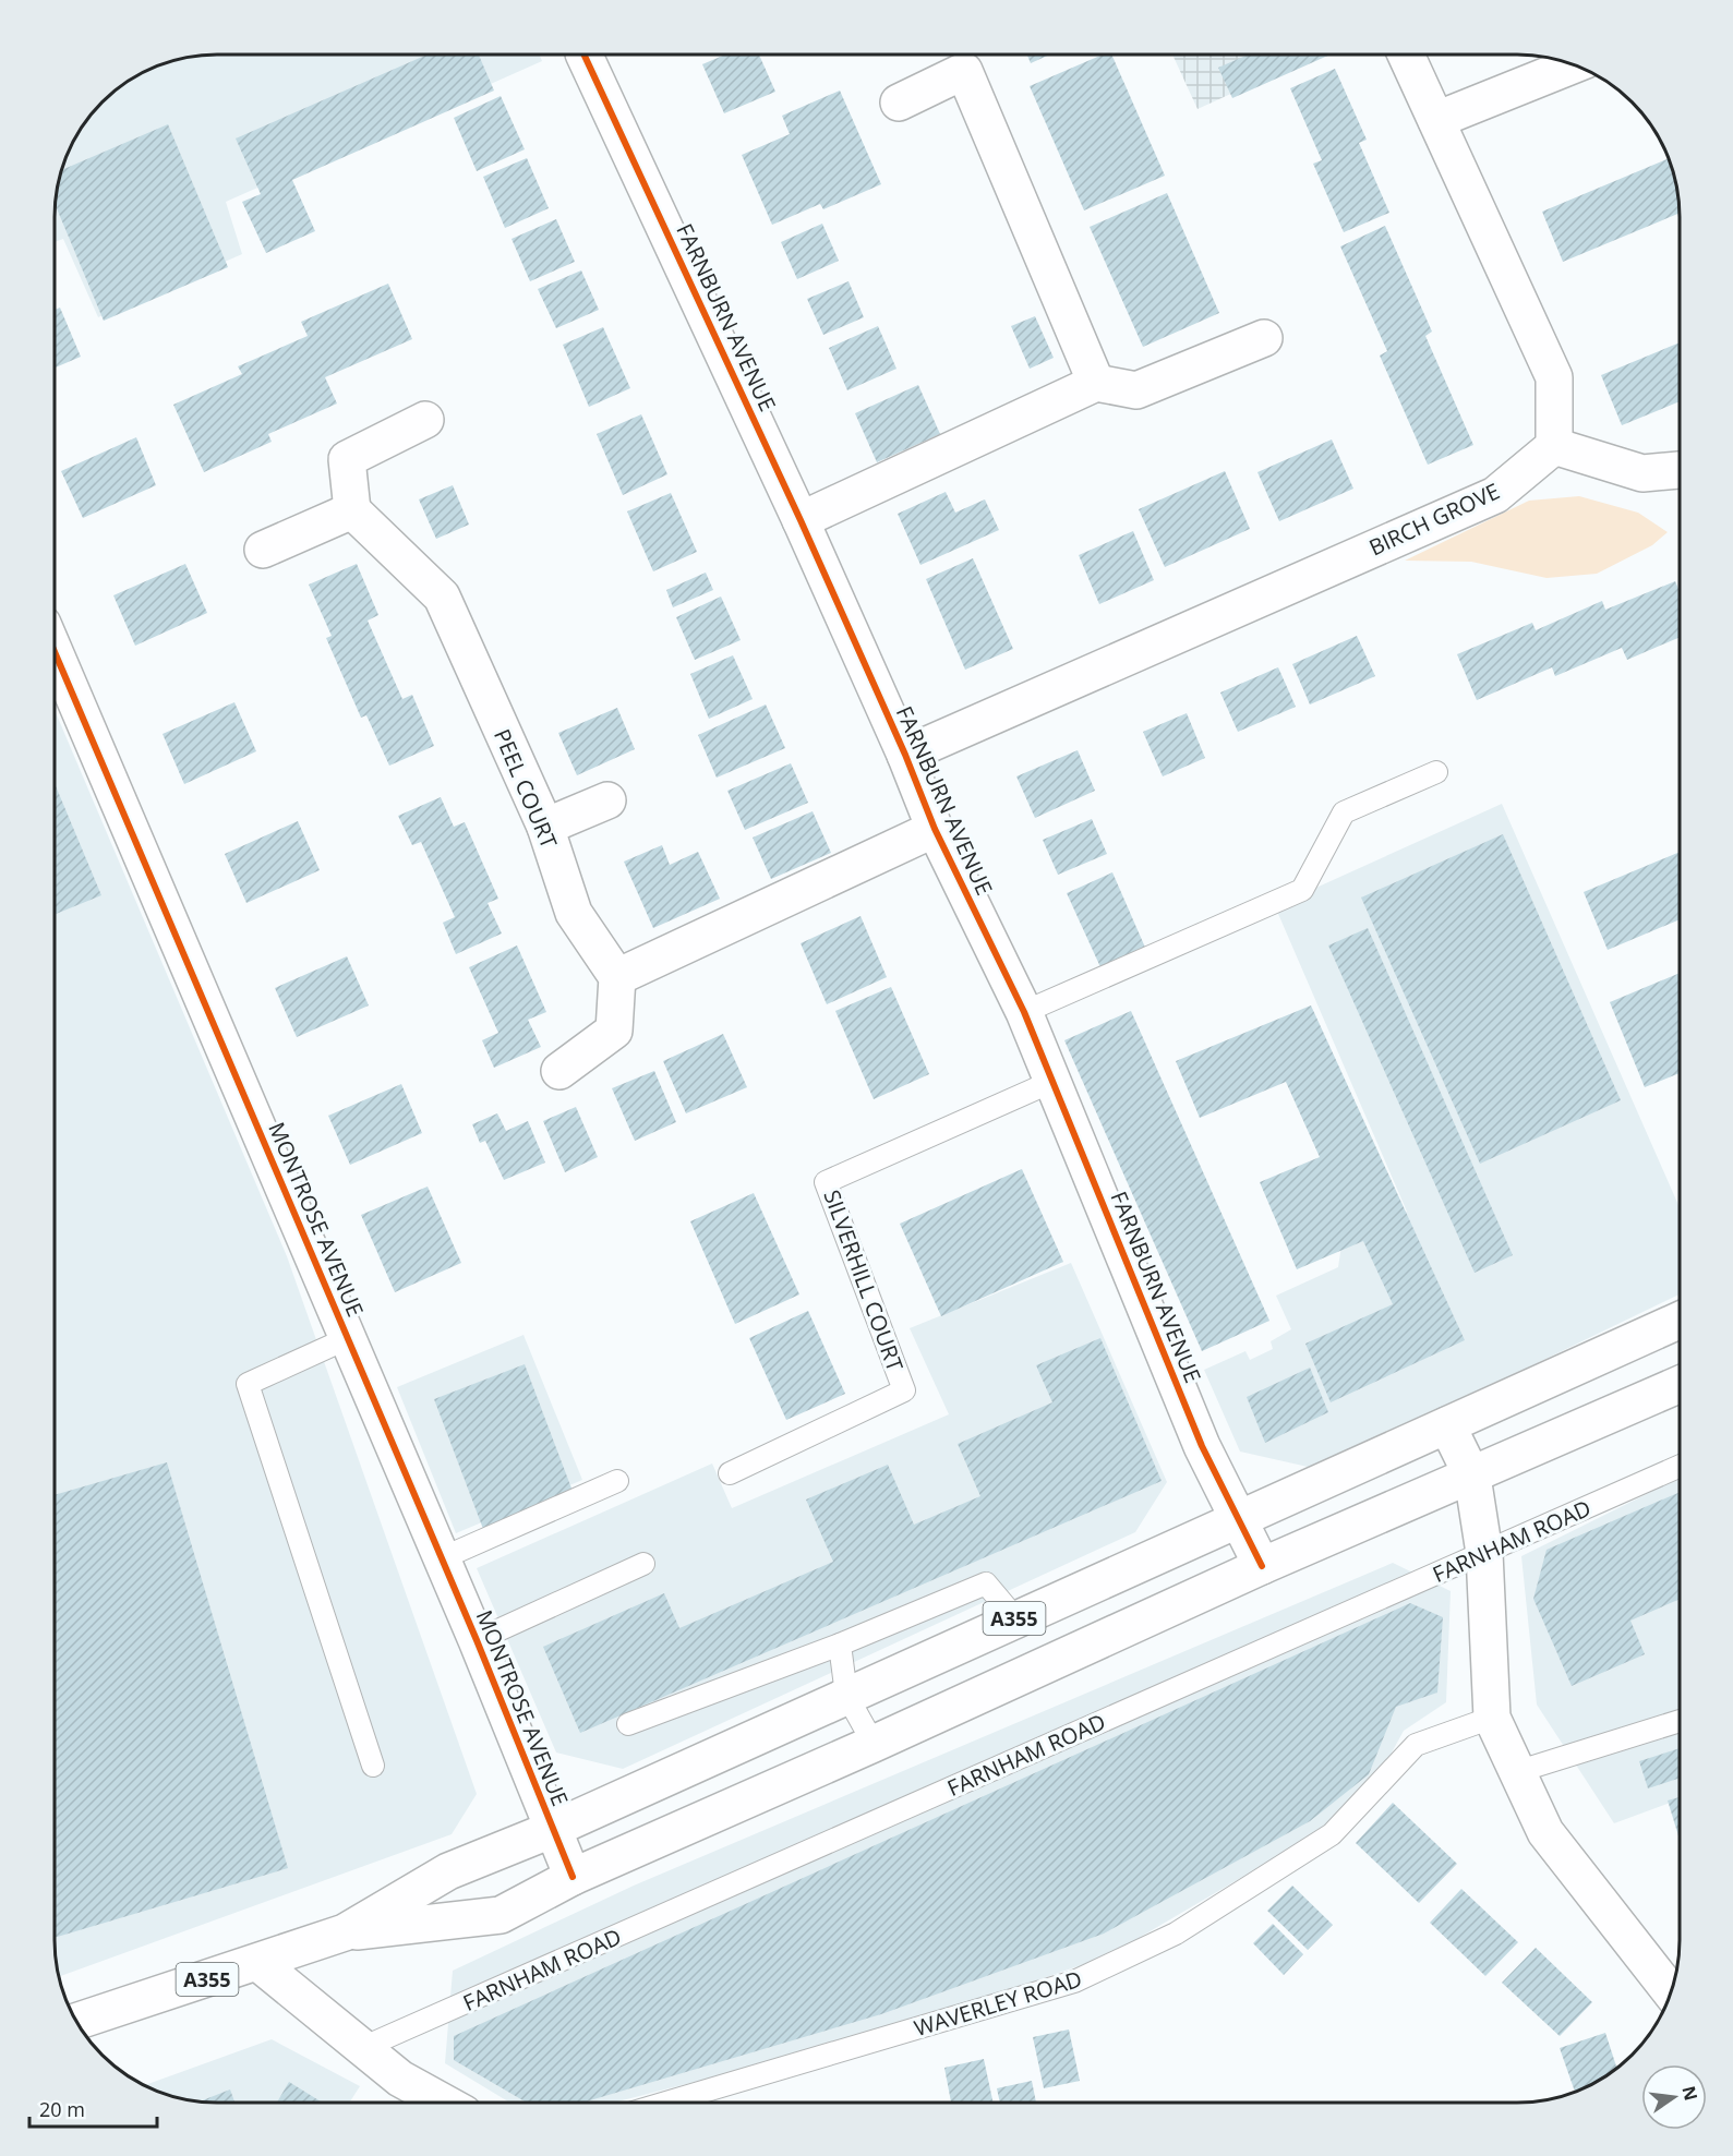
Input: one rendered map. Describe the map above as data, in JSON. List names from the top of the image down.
{
  "streets": {
    "street": [
      "FARNBURN AVENUE",
      "BIRCH GROVE",
      "PEEL COURT",
      "MONTROSE AVENUE",
      "A355"
    ],
    "lane": ["SILVERHILL COURT", "FARNHAM ROAD", "WAVERLEY ROAD"]
  },
  "crossings": [
    ["FARNBURN AVENUE", "BIRCH GROVE"],
    ["FARNBURN AVENUE", "SILVERHILL COURT"],
    ["FARNBURN AVENUE", "A355"],
    ["MONTROSE AVENUE", "A355"]
  ],
  "scale_bar": "20 m",
  "north": "right"
}
